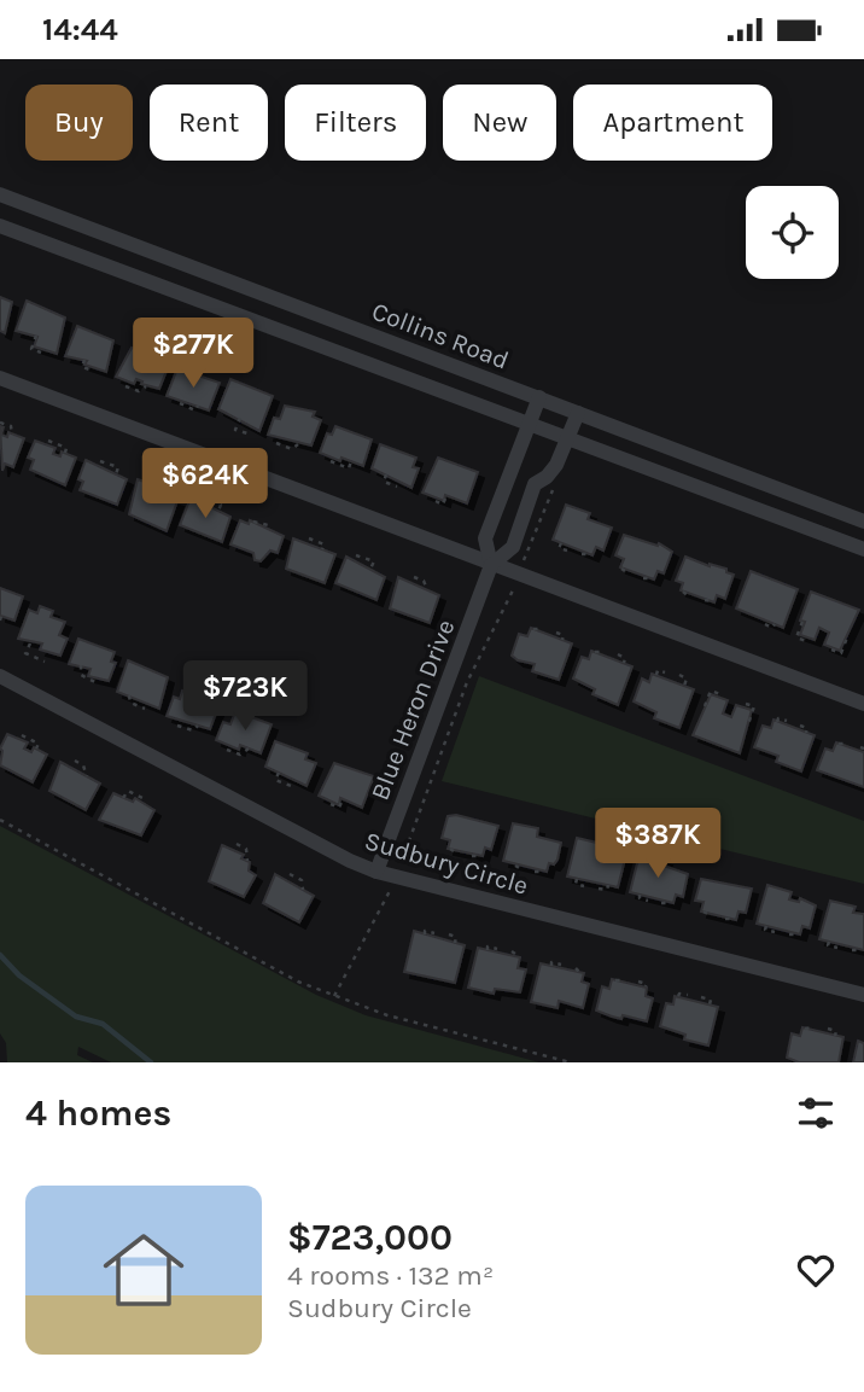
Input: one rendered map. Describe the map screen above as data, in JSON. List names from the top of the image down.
{
  "streets": {
    "street": ["Collins Road", "Blue Heron Drive", "Sudbury Circle"]
  },
  "crossings": [
    ["Collins Road", "Blue Heron Drive"],
    ["Blue Heron Drive", "Sudbury Circle"]
  ],
  "page": {
    "status": "14:44",
    "chip": [
      "Buy",
      "Rent",
      "Filters",
      "New",
      "Apartment"
    ],
    "price": [
      "$277K",
      "$624K",
      "$723K",
      "$387K"
    ],
    "heading": "4 homes",
    "list": [
      {
        "name": "$723,000",
        "note": "4 rooms · 132 m² · Sudbury Circle"
      }
    ]
  }
}
